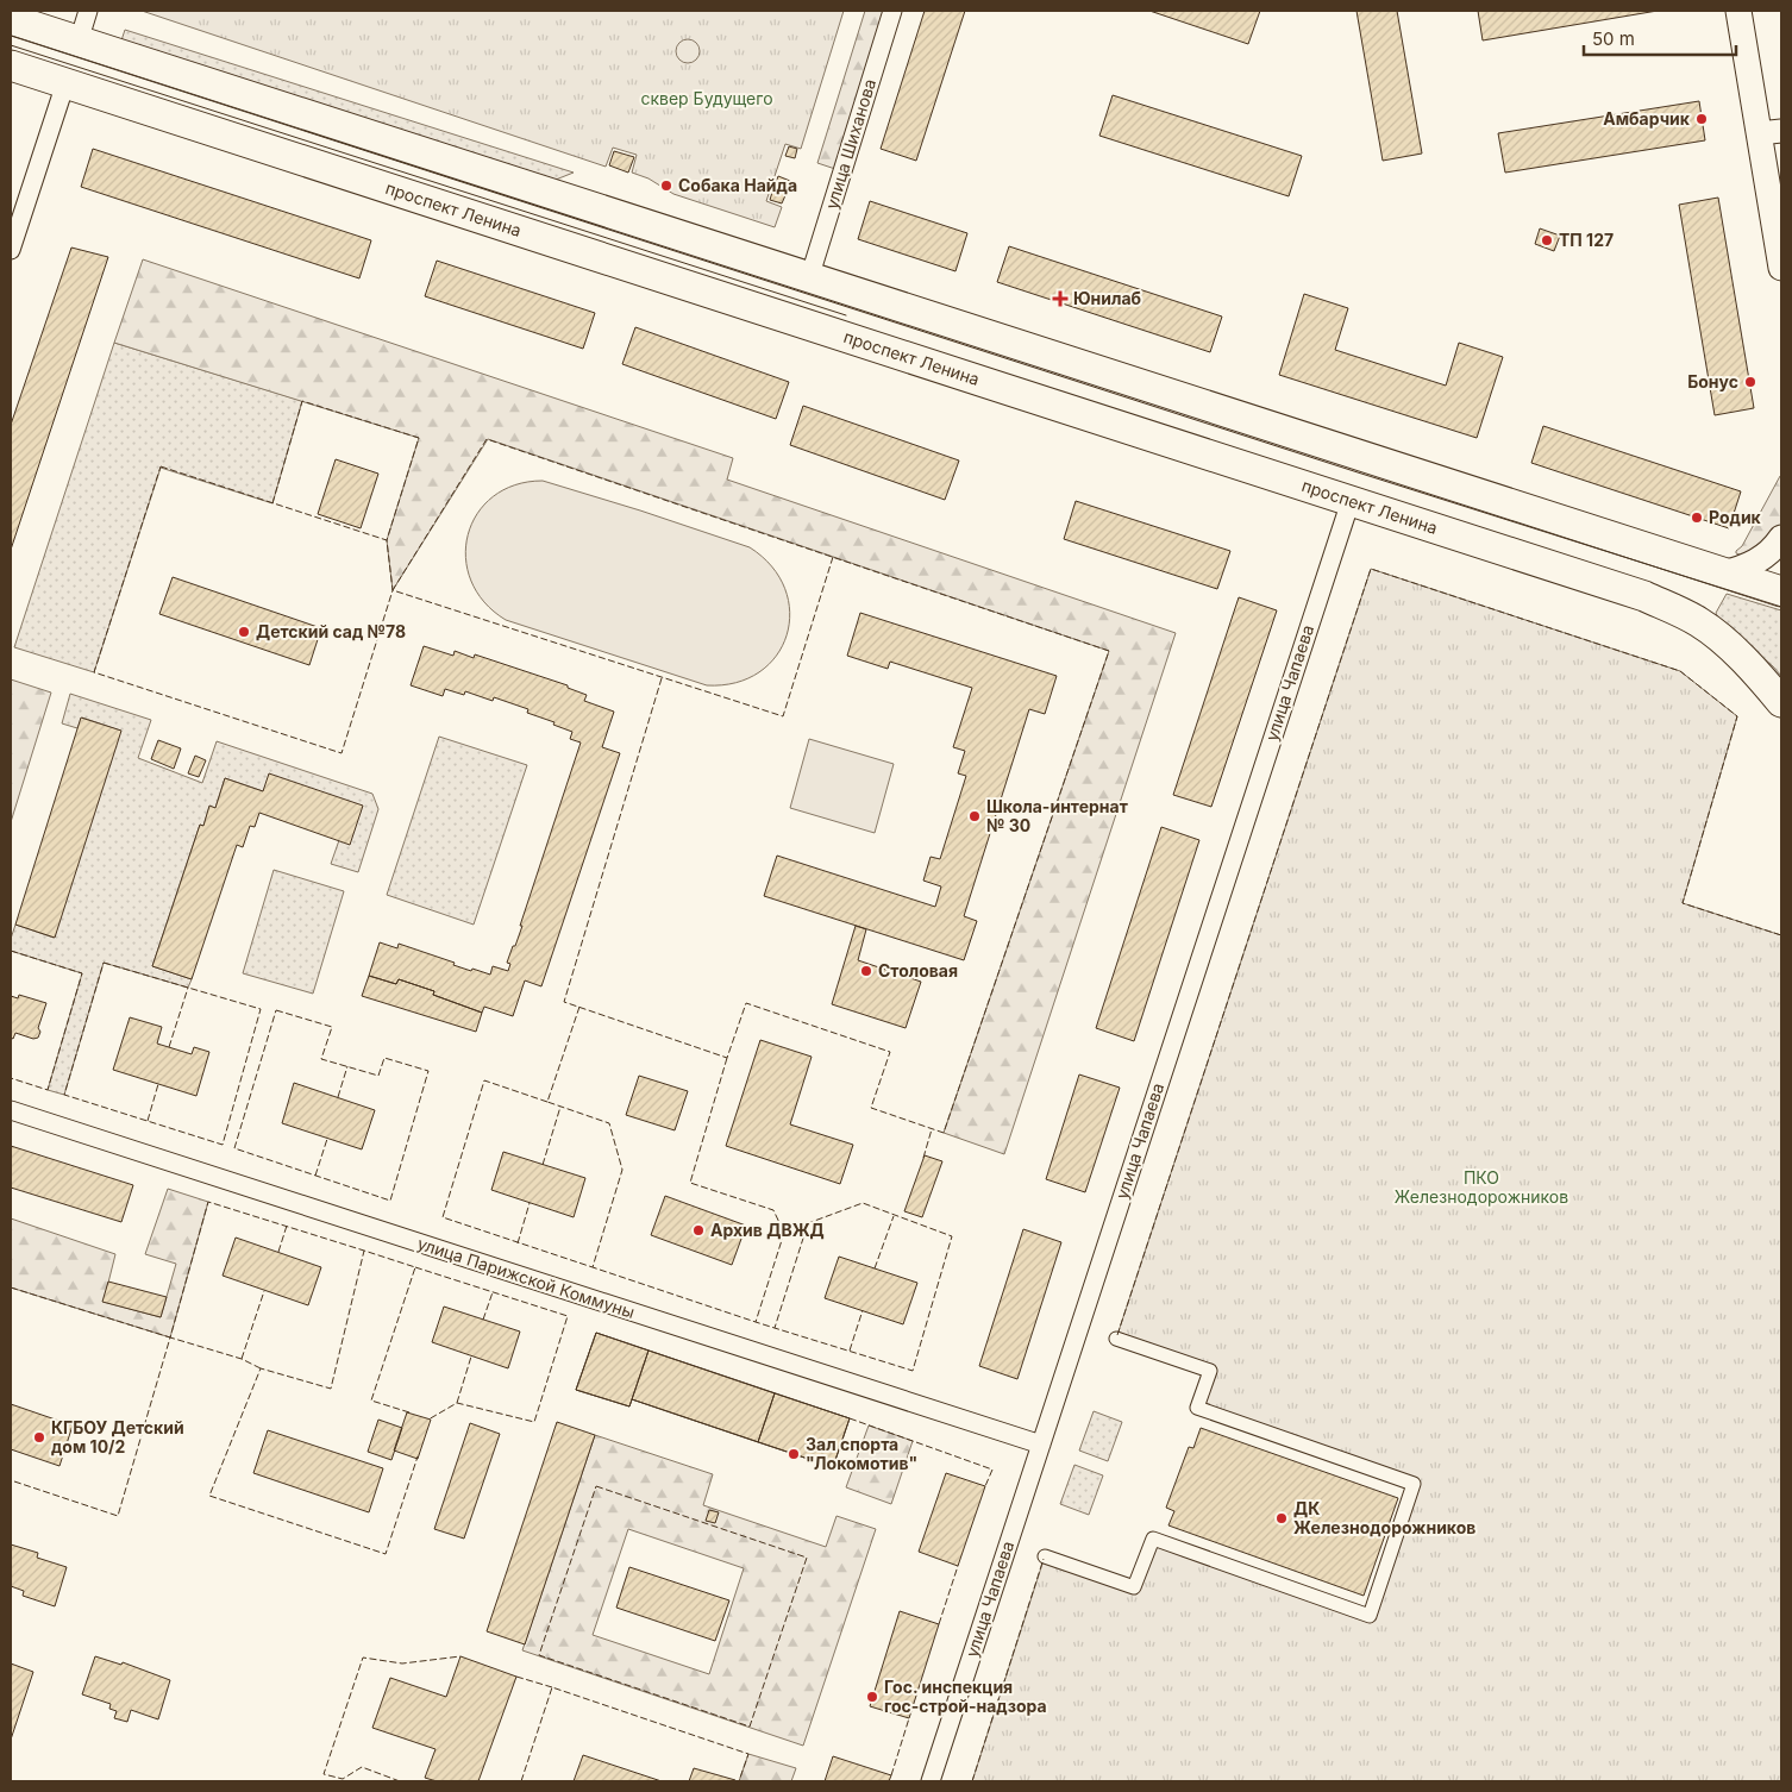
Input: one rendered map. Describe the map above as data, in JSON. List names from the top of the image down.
{
  "streets": {
    "highway": ["проспект Ленина"],
    "street": ["улица Шиханова", "улица Чапаева", "улица Парижской Коммуны"]
  },
  "crossings": [
    ["проспект Ленина", "улица Чапаева"],
    ["улица Чапаева", "улица Парижской Коммуны"]
  ],
  "parks": ["сквер Будущего", "ПКО Железнодорожников"],
  "places": {
    "other": [
      "Амбарчик",
      "Собака Найда",
      "ТП 127",
      "Бонус",
      "Родик",
      "Детский сад №78",
      "Школа-интернат № 30",
      "Столовая",
      "Архив ДВЖД",
      "КГБОУ Детский дом 10/2",
      "Зал спорта \"Локомотив\"",
      "ДК Железнодорожников",
      "Гос. инспекция гос-строй-надзора"
    ],
    "health": ["Юнилаб"]
  },
  "scale_bar": "50 m"
}
